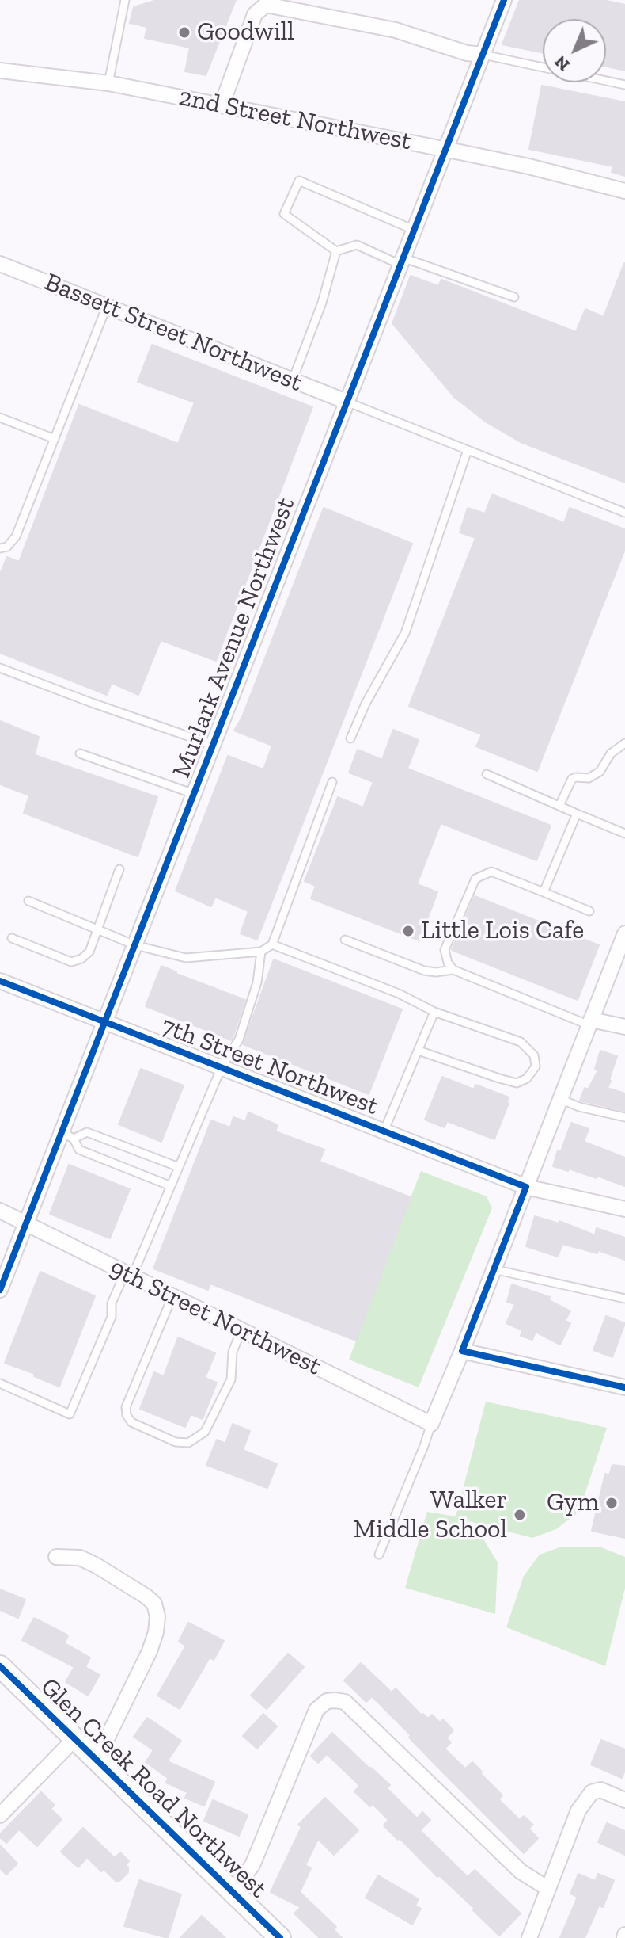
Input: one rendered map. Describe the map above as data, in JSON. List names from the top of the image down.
{
  "streets": {
    "main road": ["Glen Creek Road Northwest"],
    "street": [
      "2nd Street Northwest",
      "Bassett Street Northwest",
      "Murlark Avenue Northwest",
      "7th Street Northwest",
      "9th Street Northwest"
    ]
  },
  "crossings": [
    ["2nd Street Northwest", "Murlark Avenue Northwest"],
    ["Bassett Street Northwest", "Murlark Avenue Northwest"],
    ["Murlark Avenue Northwest", "7th Street Northwest"],
    ["Murlark Avenue Northwest", "9th Street Northwest"]
  ],
  "places": [
    "Goodwill",
    "Little Lois Cafe",
    "Gym",
    "Walker Middle School"
  ],
  "north": "bottom left"
}
